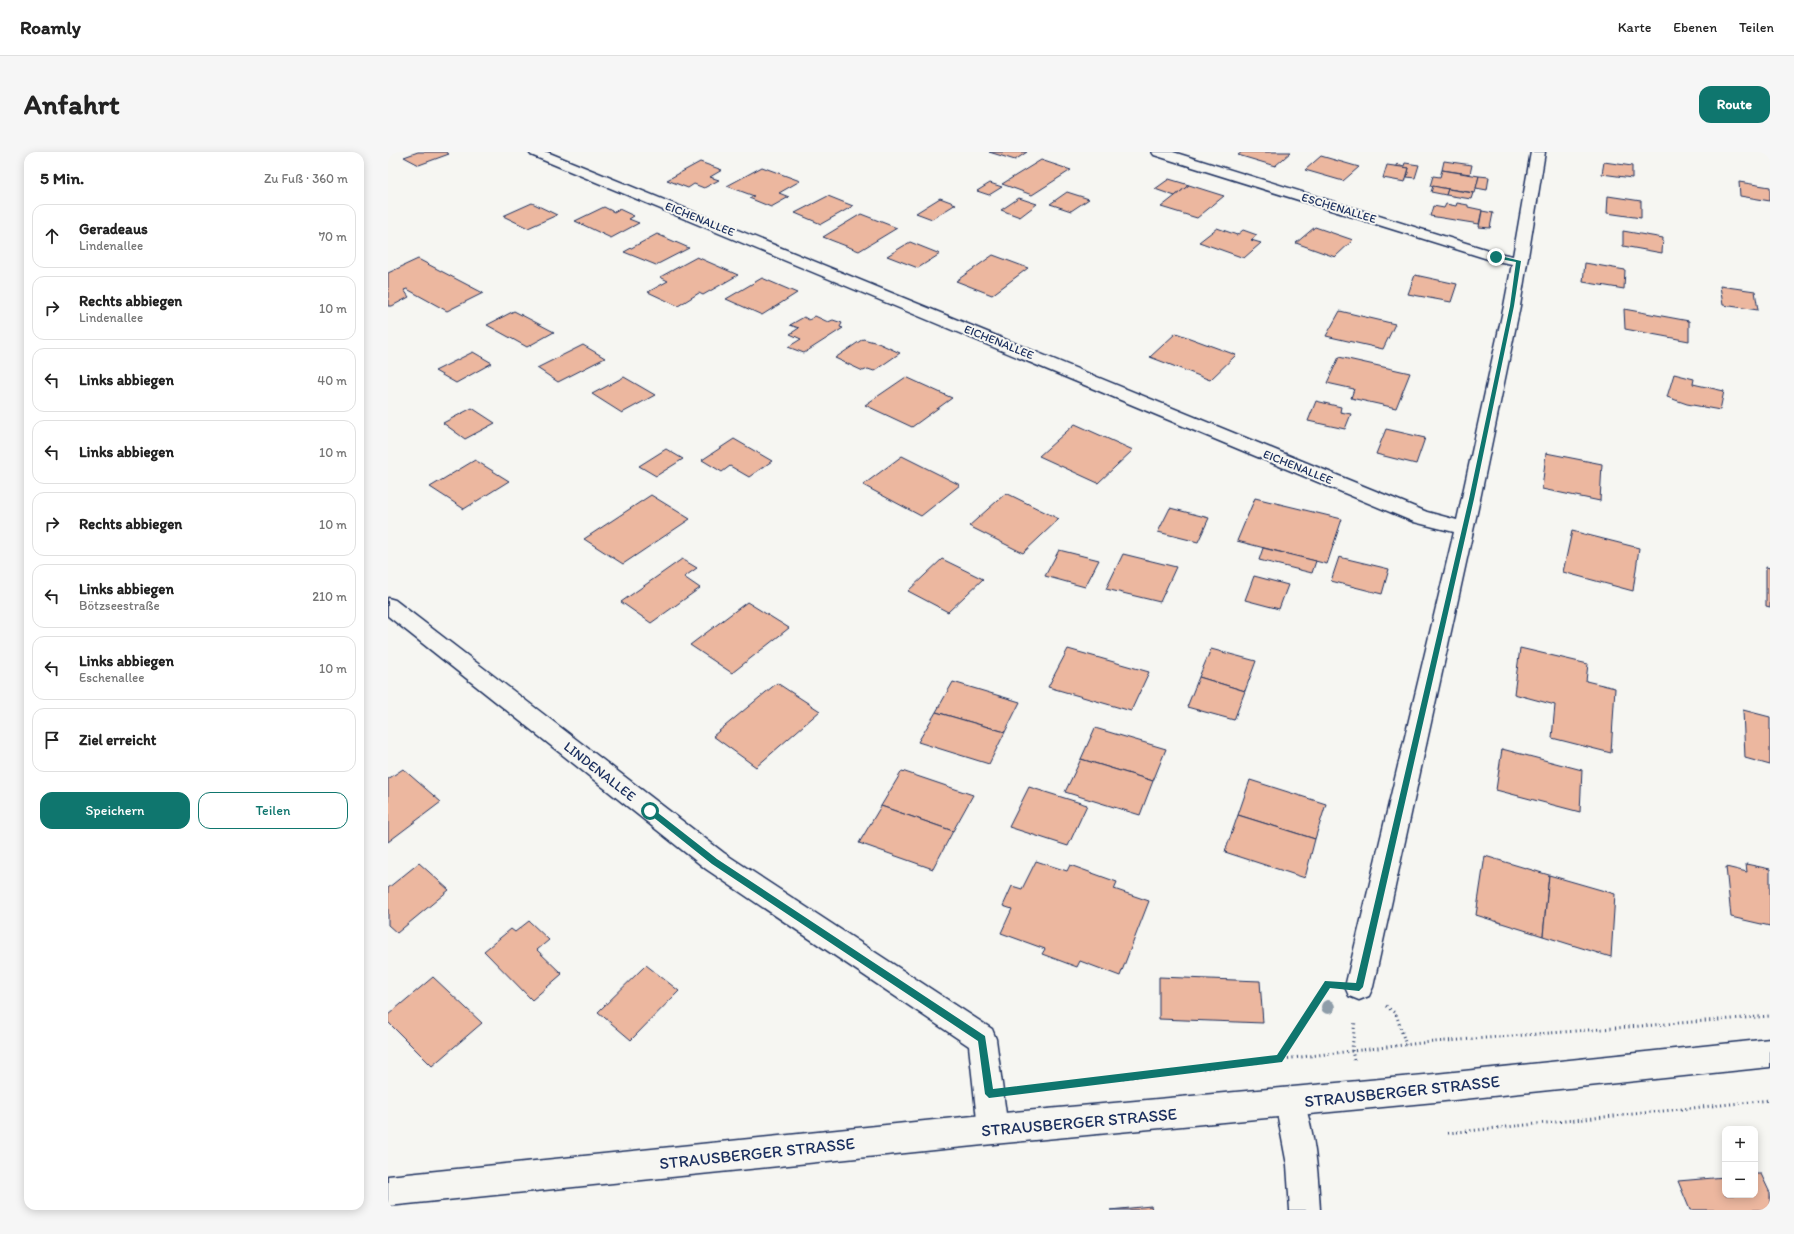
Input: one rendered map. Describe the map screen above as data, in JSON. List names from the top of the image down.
{
  "streets": {
    "street": [
      "ESCHENALLEE",
      "EICHENALLEE",
      "LINDENALLEE",
      "STRAUSBERGER STRASSE"
    ]
  },
  "crossings": [
    ["LINDENALLEE", "STRAUSBERGER STRASSE"]
  ],
  "page": {
    "header": "Roamly",
    "nav": ["Karte", "Ebenen", "Teilen"],
    "buttons": [
      "Route",
      ["Speichern", "Teilen"]
    ],
    "title": "Anfahrt",
    "heading": ["5 Min.", "Zu Fuß · 360 m"],
    "list": [
      ["Geradeaus", "Lindenallee", "70 m"],
      ["Rechts abbiegen", "Lindenallee", "10 m"],
      ["Links abbiegen", "40 m"],
      ["Links abbiegen", "10 m"],
      ["Rechts abbiegen", "10 m"],
      ["Links abbiegen", "Bötzseestraße", "210 m"],
      ["Links abbiegen", "Eschenallee", "10 m"],
      "Ziel erreicht"
    ],
    "map_buttons": ["+", "−"]
  }
}
